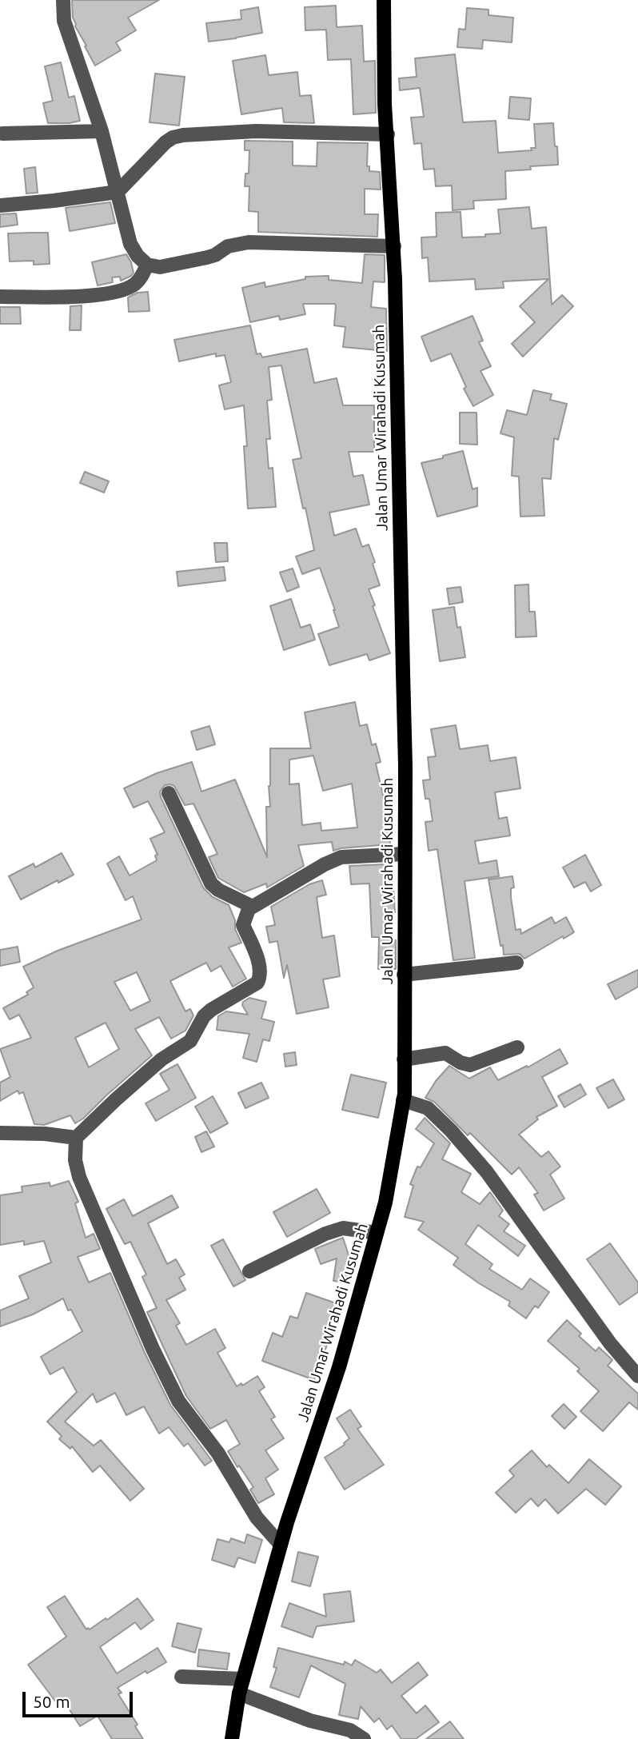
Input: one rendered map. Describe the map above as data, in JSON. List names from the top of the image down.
{
  "streets": {
    "main road": ["Jalan Umar Wirahadi Kusumah"]
  },
  "scale_bar": "50 m"
}
